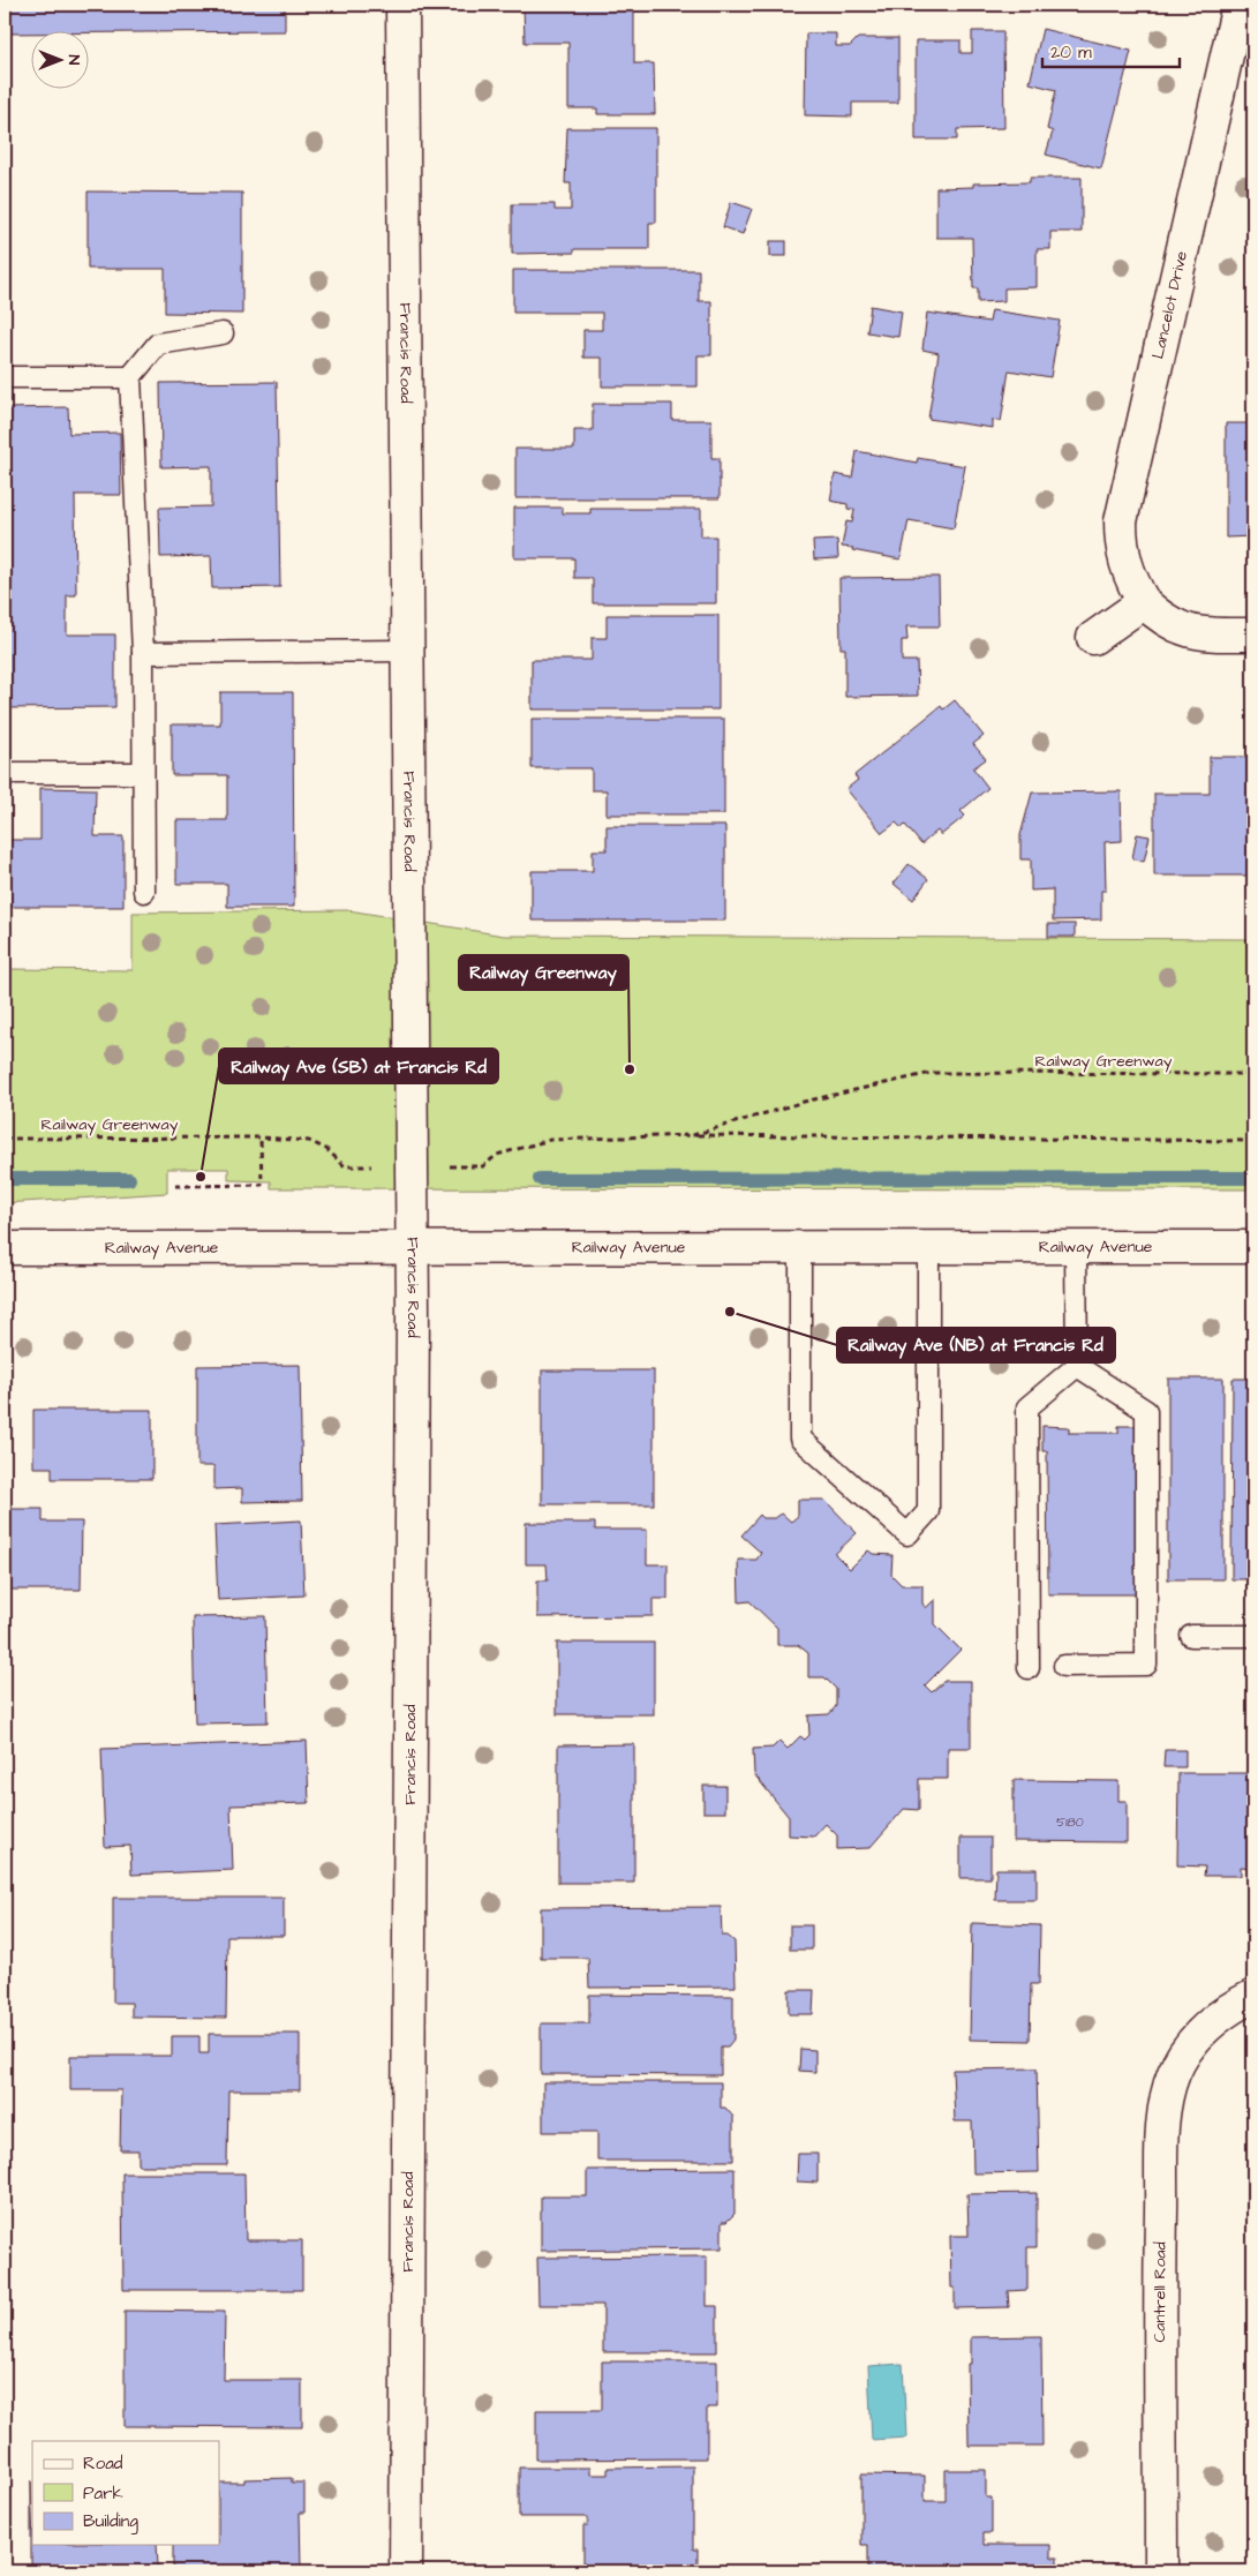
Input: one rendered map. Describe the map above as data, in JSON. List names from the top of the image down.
{
  "streets": {
    "street": [
      "Lancelot Drive",
      "Francis Road",
      "Railway Avenue",
      "Cantrell Road"
    ],
    "path": ["Railway Greenway"]
  },
  "crossings": [
    ["Francis Road", "Railway Avenue"]
  ],
  "places": ["Railway Greenway", "Railway Ave (SB) at Francis Rd", "Railway Ave (NB) at Francis Rd"],
  "house_numbers": ["5180"],
  "legend": ["Road", "Park", "Building"],
  "scale_bar": "20 m",
  "north": "right"
}
